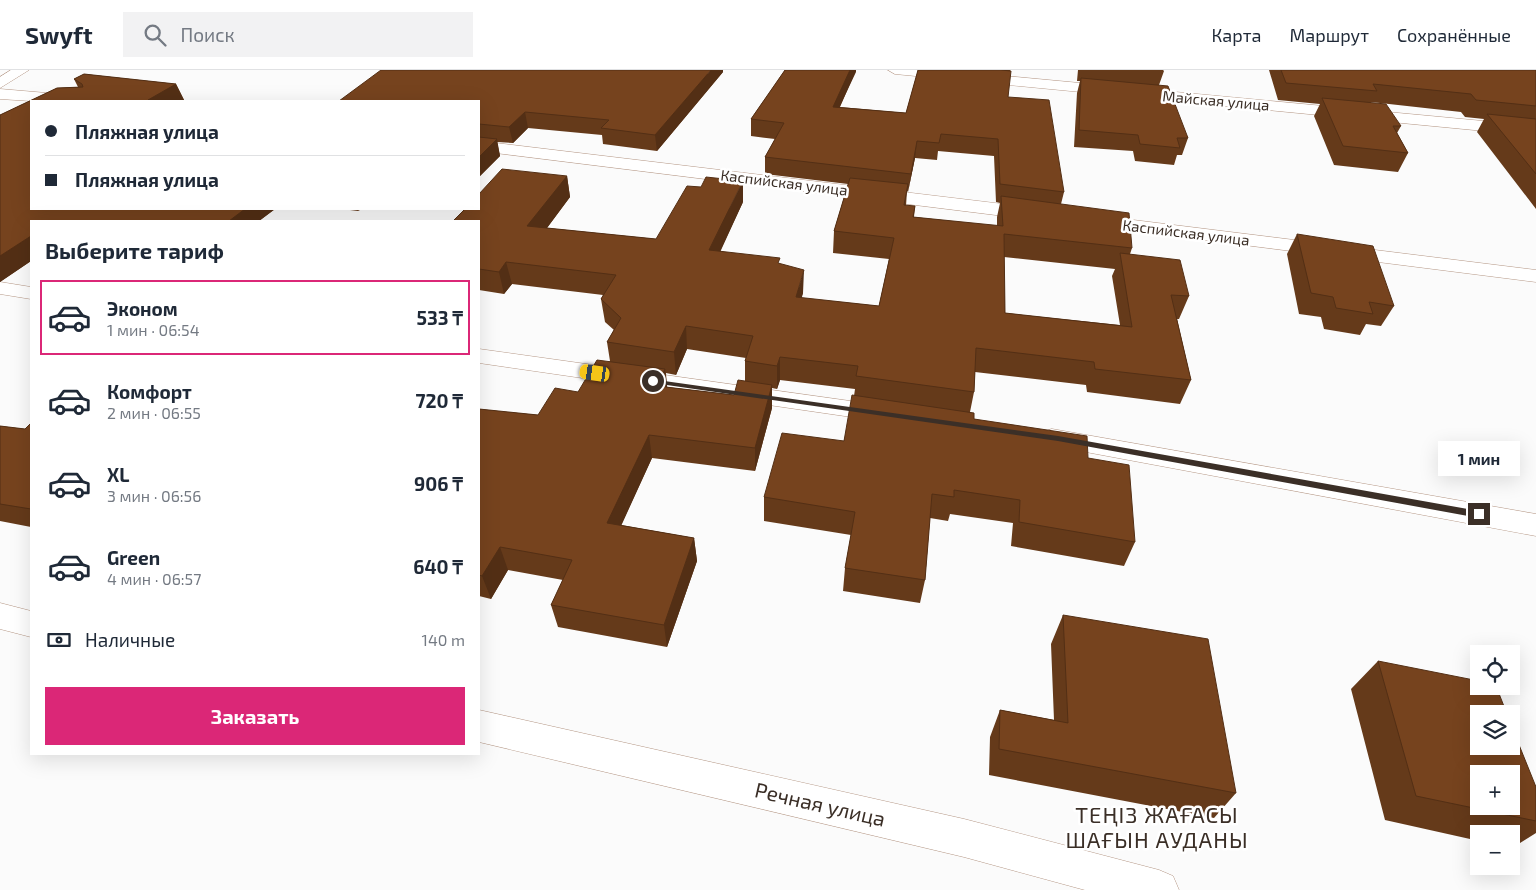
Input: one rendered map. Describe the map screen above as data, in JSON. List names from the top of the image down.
{
  "streets": {
    "street": ["Майская улица", "Каспийская улица", "Речная улица"]
  },
  "districts": ["ТЕҢІЗ ЖАҒАСЫ ШАҒЫН АУДАНЫ"],
  "page": {
    "header": "Swyft",
    "search": "Поиск",
    "nav": ["Карта", "Маршрут", "Сохранённые"],
    "banner": ["Пляжная улица", "Пляжная улица"],
    "heading": "Выберите тариф",
    "list": [
      {
        "name": "Эконом",
        "note": "1 мин · 06:54",
        "value": "533 ₸"
      },
      {
        "name": "Комфорт",
        "note": "2 мин · 06:55",
        "value": "720 ₸"
      },
      {
        "name": "XL",
        "note": "3 мин · 06:56",
        "value": "906 ₸"
      },
      {
        "name": "Green",
        "note": "4 мин · 06:57",
        "value": "640 ₸"
      }
    ],
    "bubble": "1 мин",
    "pay": ["Наличные", "140 m"],
    "map_buttons": ["+", "−"],
    "buttons": "Заказать"
  }
}
